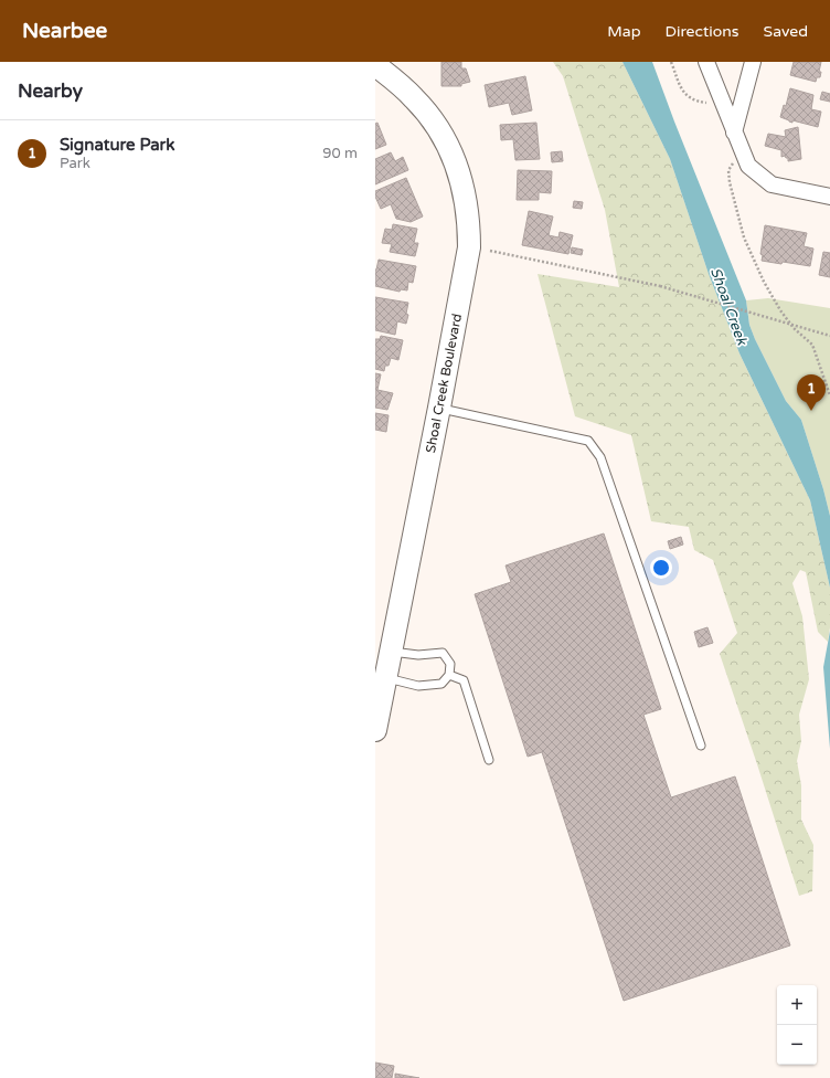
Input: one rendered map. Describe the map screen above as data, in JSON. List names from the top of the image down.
{
  "streets": {
    "street": ["Shoal Creek Boulevard"]
  },
  "water": ["Shoal Creek"],
  "page": {
    "header": "Nearbee",
    "nav": ["Map", "Directions", "Saved"],
    "heading": "Nearby",
    "list": [
      {
        "mark": "1",
        "name": "Signature Park",
        "note": "Park",
        "value": "90 m"
      }
    ],
    "pins": "1",
    "map_buttons": ["+", "−"]
  }
}
